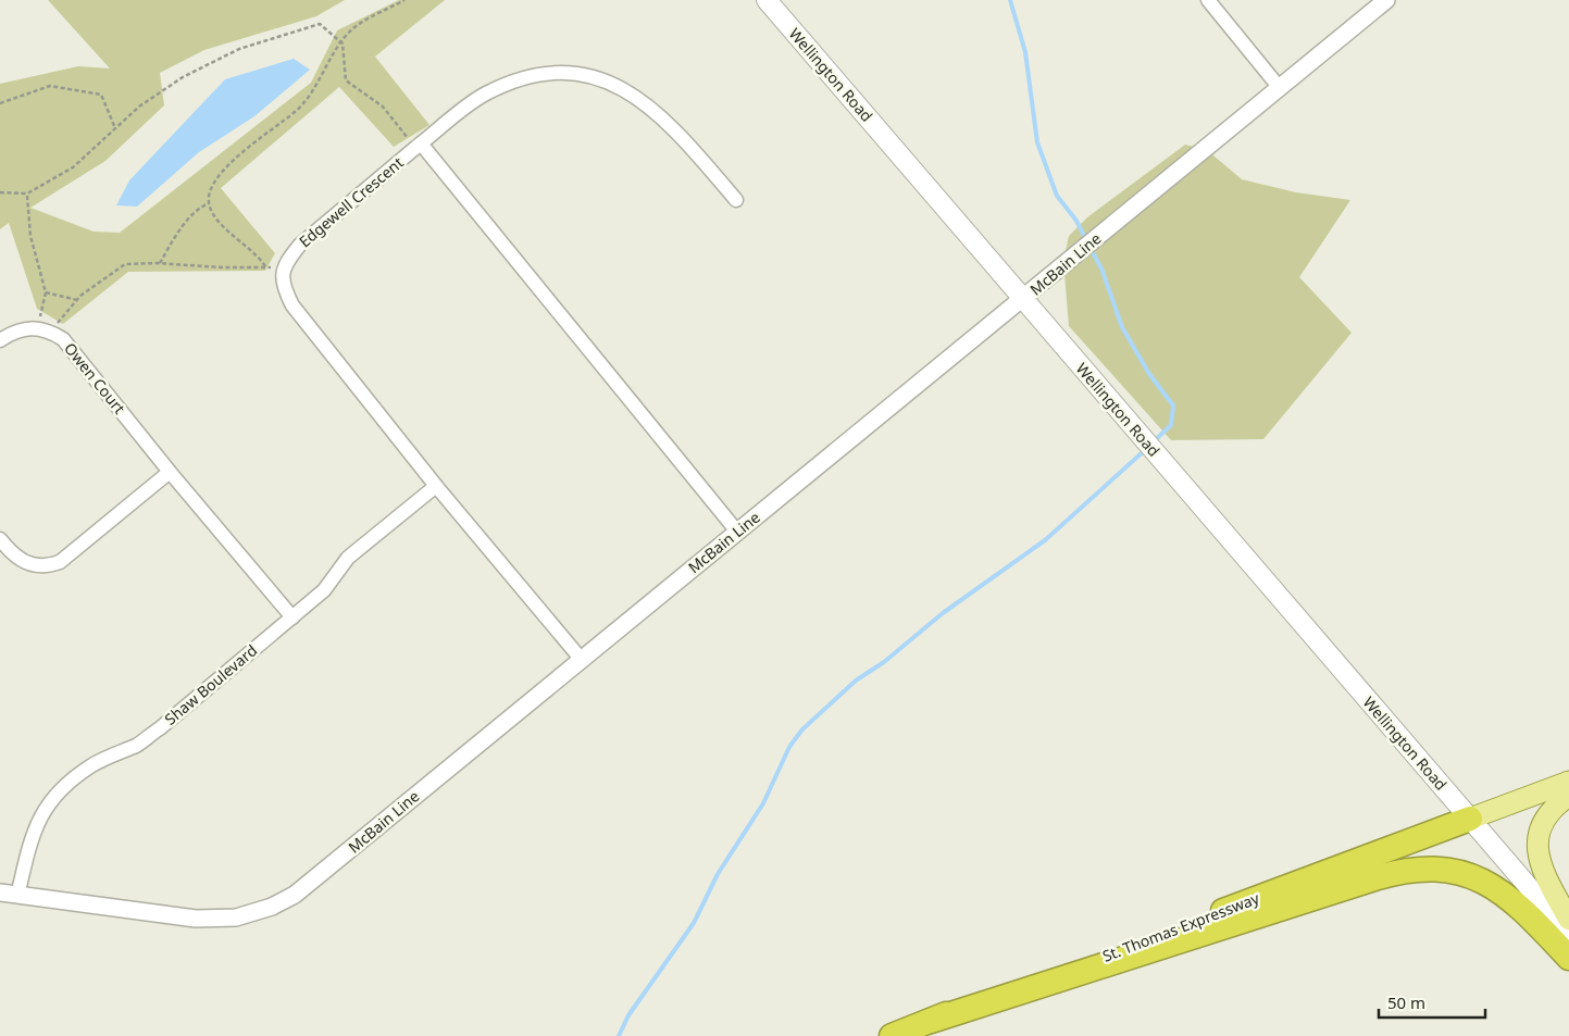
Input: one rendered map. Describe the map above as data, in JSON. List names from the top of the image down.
{
  "streets": {
    "highway": ["St. Thomas Expressway"],
    "main road": ["Wellington Road"],
    "street": [
      "Edgewell Crescent",
      "McBain Line",
      "Owen Court",
      "Shaw Boulevard"
    ]
  },
  "crossings": [
    ["Wellington Road", "McBain Line"],
    ["Wellington Road", "St. Thomas Expressway"],
    ["McBain Line", "Shaw Boulevard"],
    ["Owen Court", "Shaw Boulevard"]
  ],
  "scale_bar": "50 m"
}
